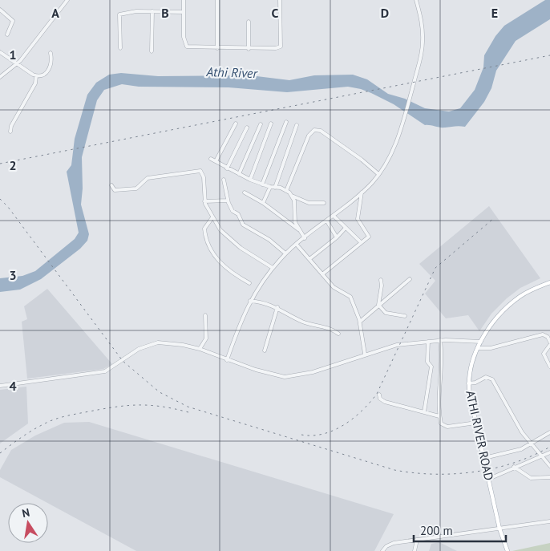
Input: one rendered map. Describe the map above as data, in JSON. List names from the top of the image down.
{
  "streets": {
    "main road": ["ATHI RIVER ROAD"]
  },
  "water": ["Athi River"],
  "scale_bar": "200 m",
  "north": "top",
  "grid": {
    "columns": [
      "A",
      "B",
      "C",
      "D",
      "E"
    ],
    "rows": [
      "1",
      "2",
      "3",
      "4"
    ]
  }
}
